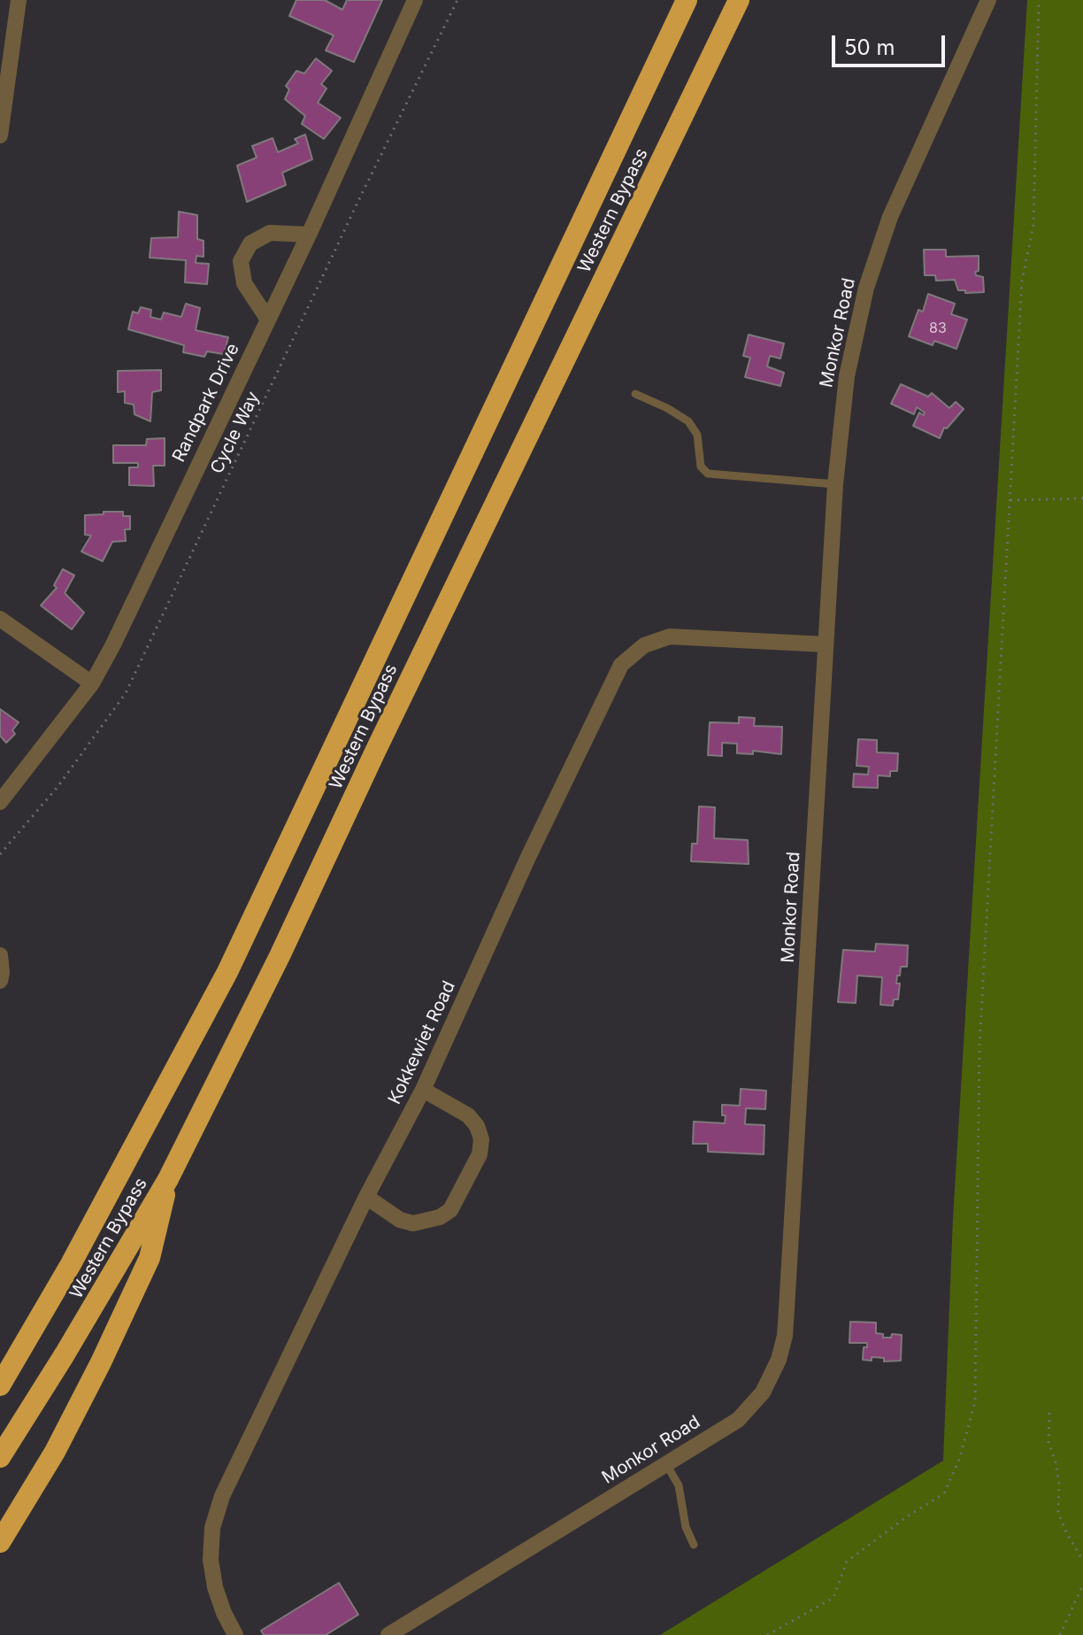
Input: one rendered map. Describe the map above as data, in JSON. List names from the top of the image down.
{
  "streets": {
    "highway": ["Western Bypass"],
    "street": ["Monkor Road", "Randpark Drive", "Kokkewiet Road"],
    "path": ["Cycle Way"]
  },
  "crossings": [
    ["Monkor Road", "Kokkewiet Road"]
  ],
  "house_numbers": ["83"],
  "scale_bar": "50 m"
}
